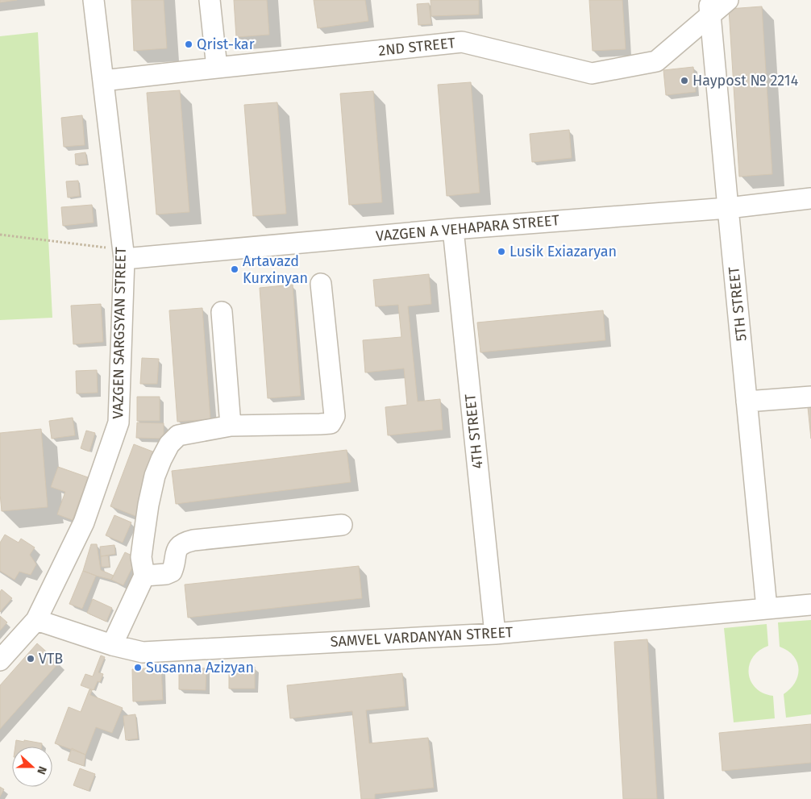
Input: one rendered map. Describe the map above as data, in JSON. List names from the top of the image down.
{
  "streets": {
    "street": [
      "2ND STREET",
      "VAZGEN A VEHAPARA STREET",
      "5TH STREET",
      "VAZGEN SARGSYAN STREET",
      "4TH STREET",
      "SAMVEL VARDANYAN STREET"
    ]
  },
  "crossings": [
    ["2ND STREET", "5TH STREET"],
    ["2ND STREET", "VAZGEN SARGSYAN STREET"],
    ["VAZGEN A VEHAPARA STREET", "5TH STREET"],
    ["VAZGEN A VEHAPARA STREET", "VAZGEN SARGSYAN STREET"],
    ["VAZGEN A VEHAPARA STREET", "4TH STREET"],
    ["5TH STREET", "SAMVEL VARDANYAN STREET"],
    ["VAZGEN SARGSYAN STREET", "SAMVEL VARDANYAN STREET"],
    ["4TH STREET", "SAMVEL VARDANYAN STREET"]
  ],
  "places": [
    "Qrist-kar",
    "Haypost № 2214",
    "Lusik Exiazaryan",
    "Artavazd Kurxinyan",
    "VTB",
    "Susanna Azizyan"
  ],
  "north": "right"
}
